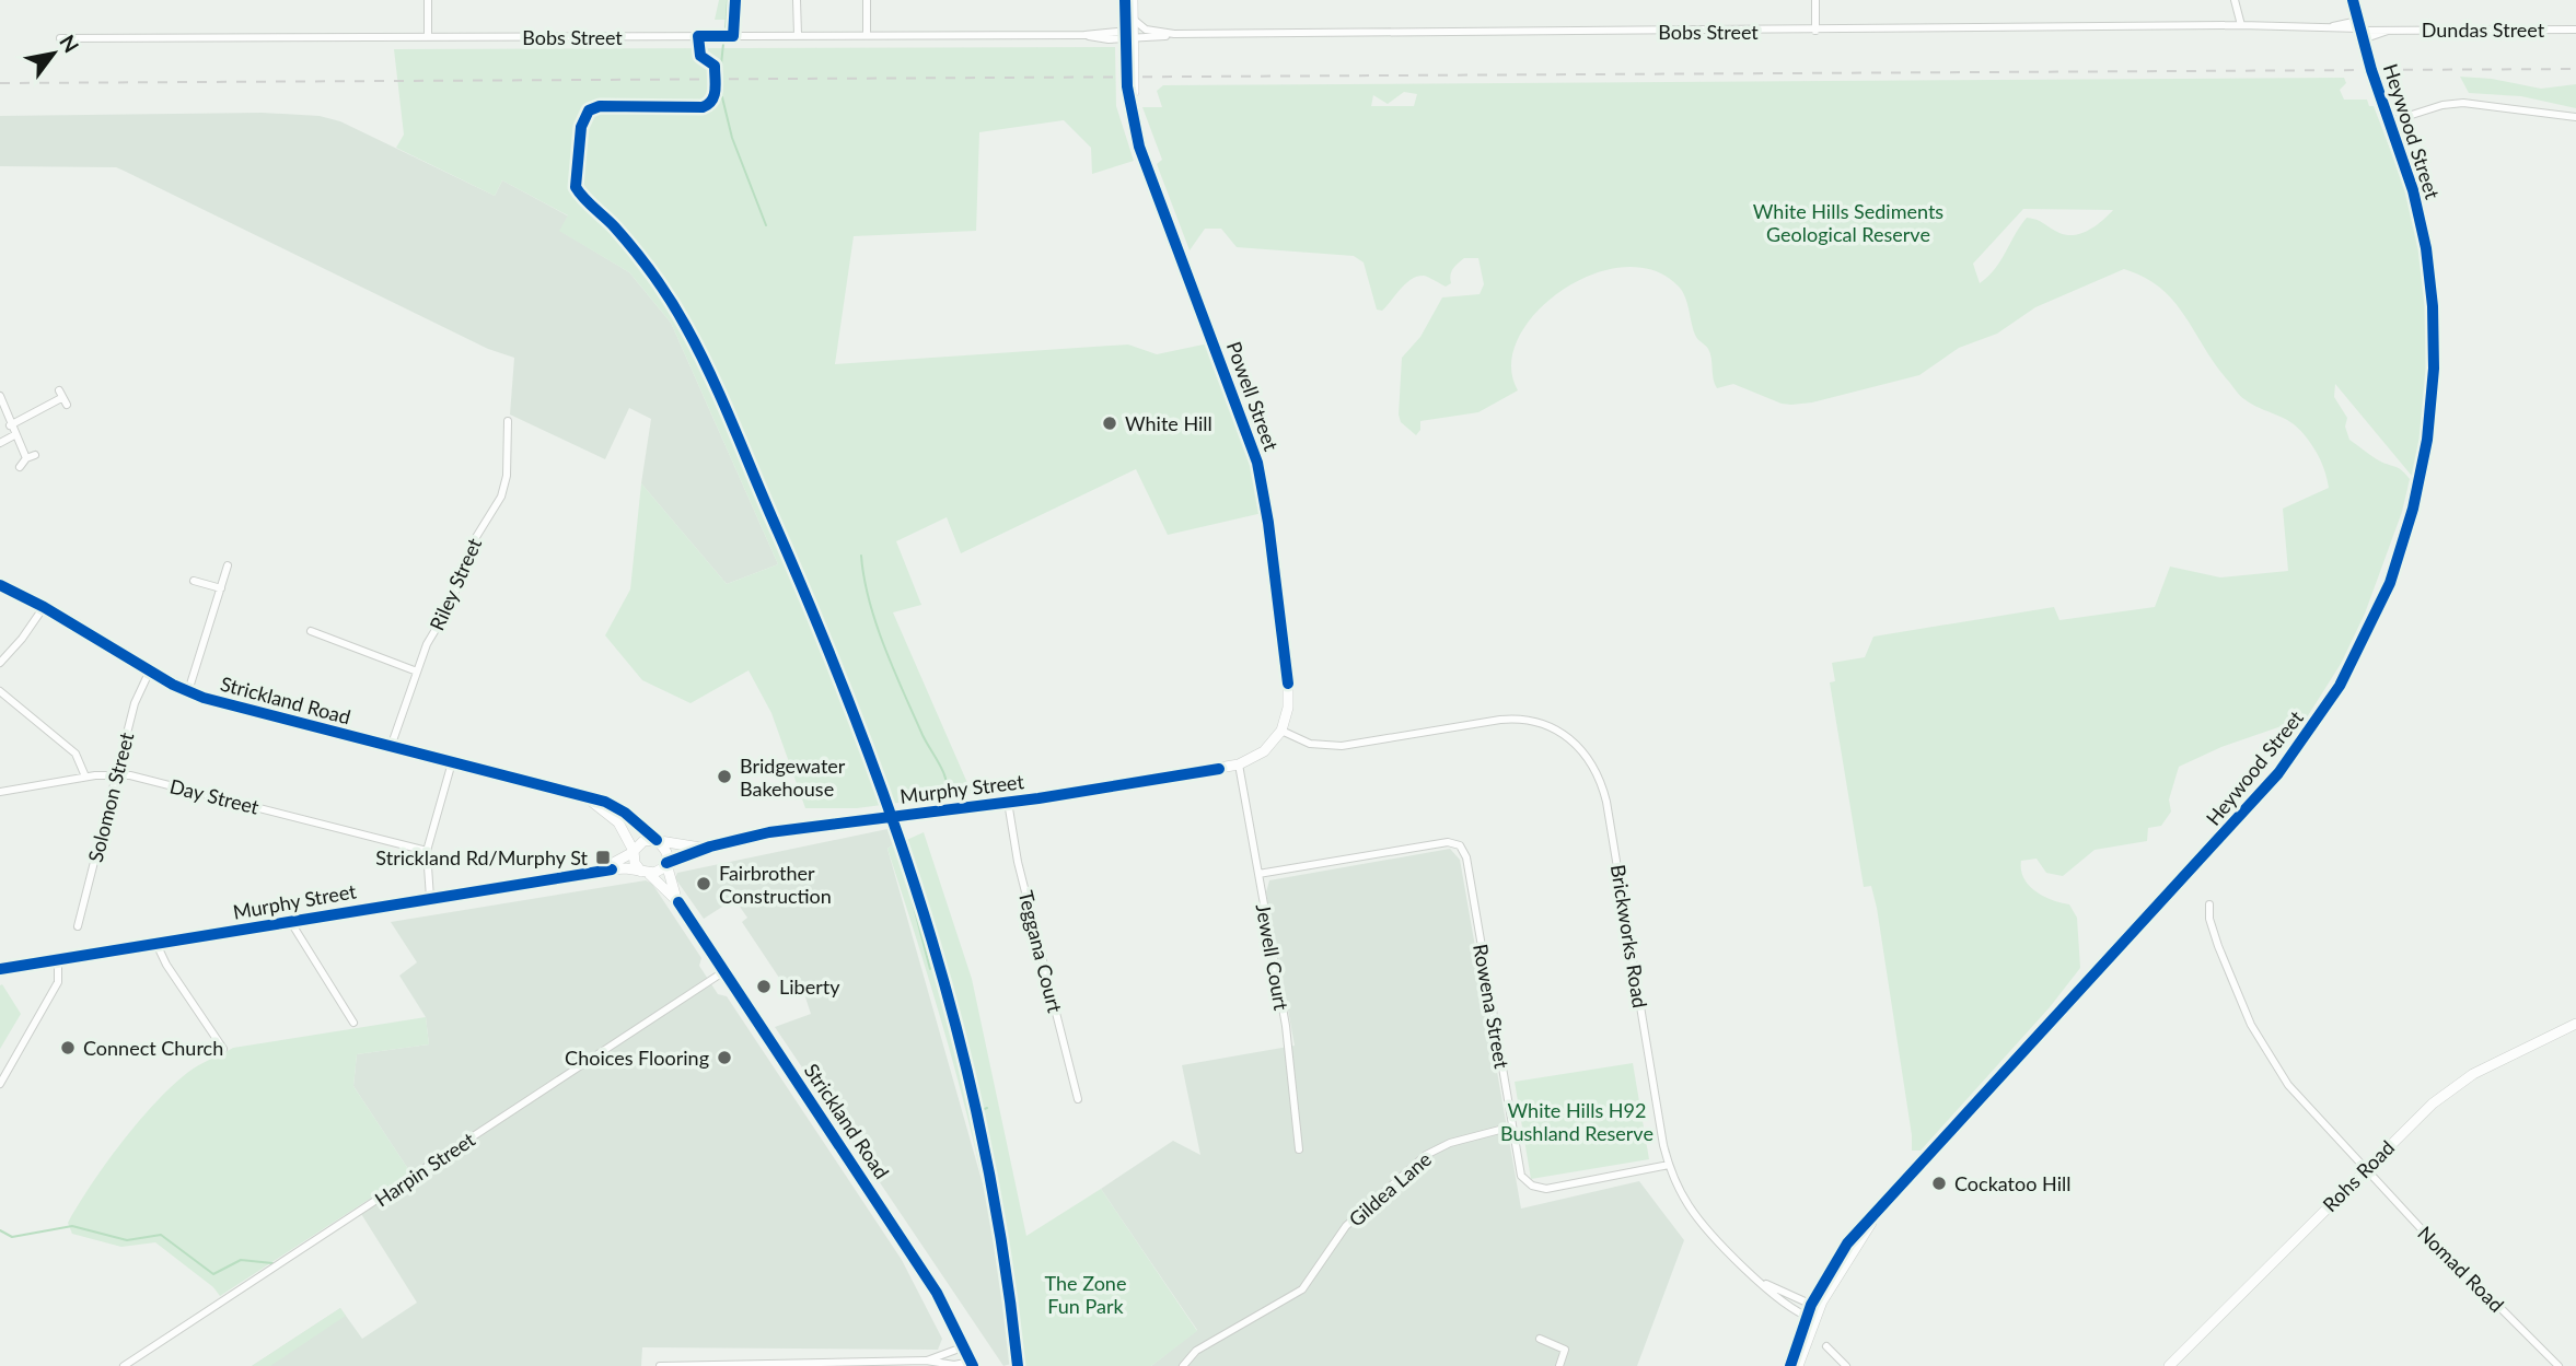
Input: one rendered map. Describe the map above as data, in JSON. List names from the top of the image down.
{
  "streets": {
    "street": [
      "Dundas Street",
      "Bobs Street",
      "Heywood Street",
      "Powell Street",
      "Riley Street",
      "Strickland Road",
      "Murphy Street",
      "Day Street",
      "Solomon Street",
      "Brickworks Road",
      "Teggana Court",
      "Jewell Court",
      "Rowena Street",
      "Harpin Street",
      "Rohs Road",
      "Gildea Lane",
      "Nomad Road"
    ]
  },
  "crossings": [
    ["Dundas Street", "Bobs Street"],
    ["Dundas Street", "Heywood Street"],
    ["Bobs Street", "Powell Street"],
    ["Powell Street", "Murphy Street"],
    ["Powell Street", "Brickworks Road"],
    ["Riley Street", "Strickland Road"],
    ["Strickland Road", "Murphy Street"],
    ["Strickland Road", "Solomon Street"],
    ["Strickland Road", "Harpin Street"],
    ["Murphy Street", "Brickworks Road"],
    ["Murphy Street", "Teggana Court"],
    ["Murphy Street", "Jewell Court"],
    ["Day Street", "Solomon Street"],
    ["Brickworks Road", "Rowena Street"],
    ["Jewell Court", "Rowena Street"],
    ["Rowena Street", "Gildea Lane"],
    ["Rohs Road", "Nomad Road"]
  ],
  "parks": ["White Hills Sediments Geological Reserve", "White Hills H92 Bushland Reserve", "The Zone Fun Park"],
  "places": {
    "other": [
      "White Hill",
      "Bridgewater Bakehouse",
      "Fairbrother Construction",
      "Liberty",
      "Connect Church",
      "Choices Flooring",
      "Cockatoo Hill"
    ],
    "transit": ["Strickland Rd/Murphy St"]
  },
  "north": "top right"
}
